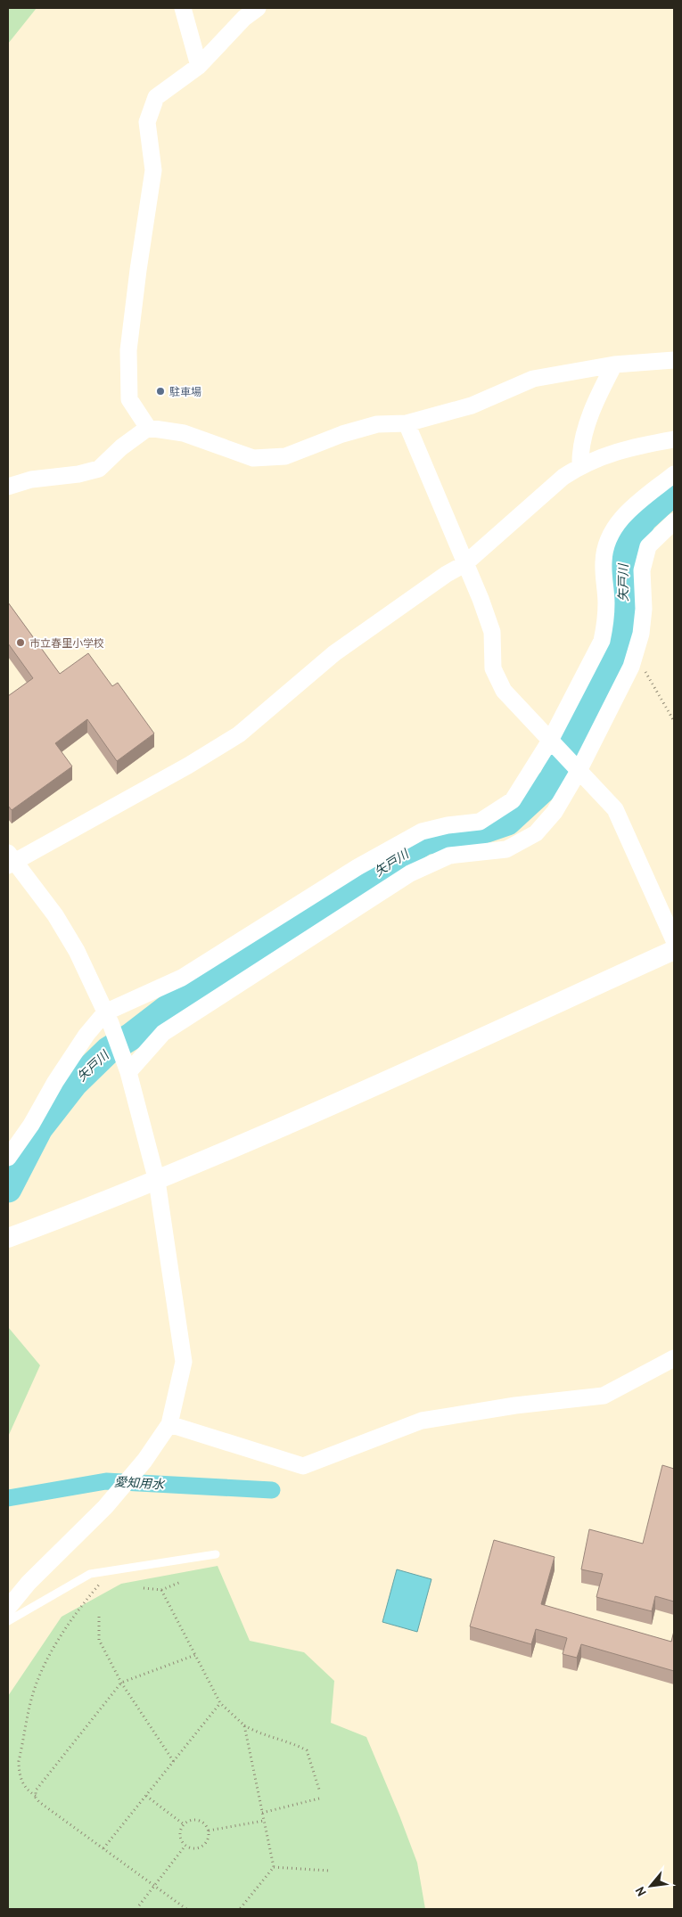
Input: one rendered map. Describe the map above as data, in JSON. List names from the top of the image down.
{
  "water": ["矢戸川", "愛知用水"],
  "places": ["駐車場", "市立春里小学校"],
  "north": "bottom left"
}
